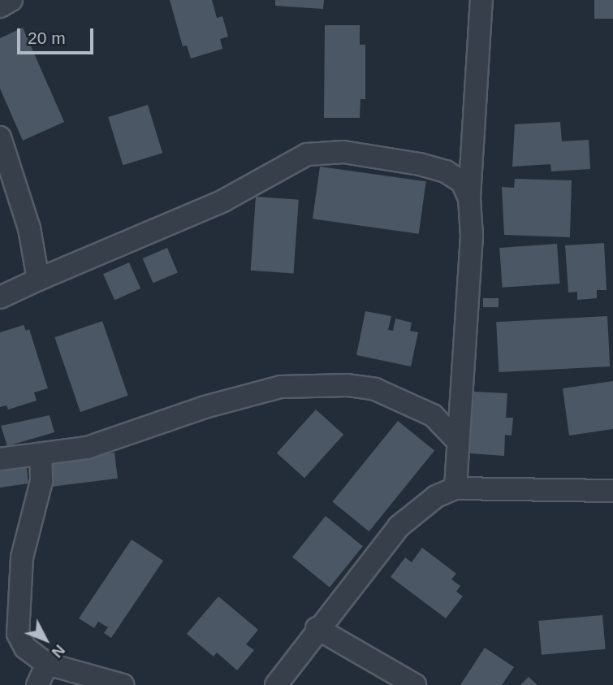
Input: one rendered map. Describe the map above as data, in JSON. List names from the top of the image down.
{
  "scale_bar": "20 m",
  "north": "bottom right"
}
